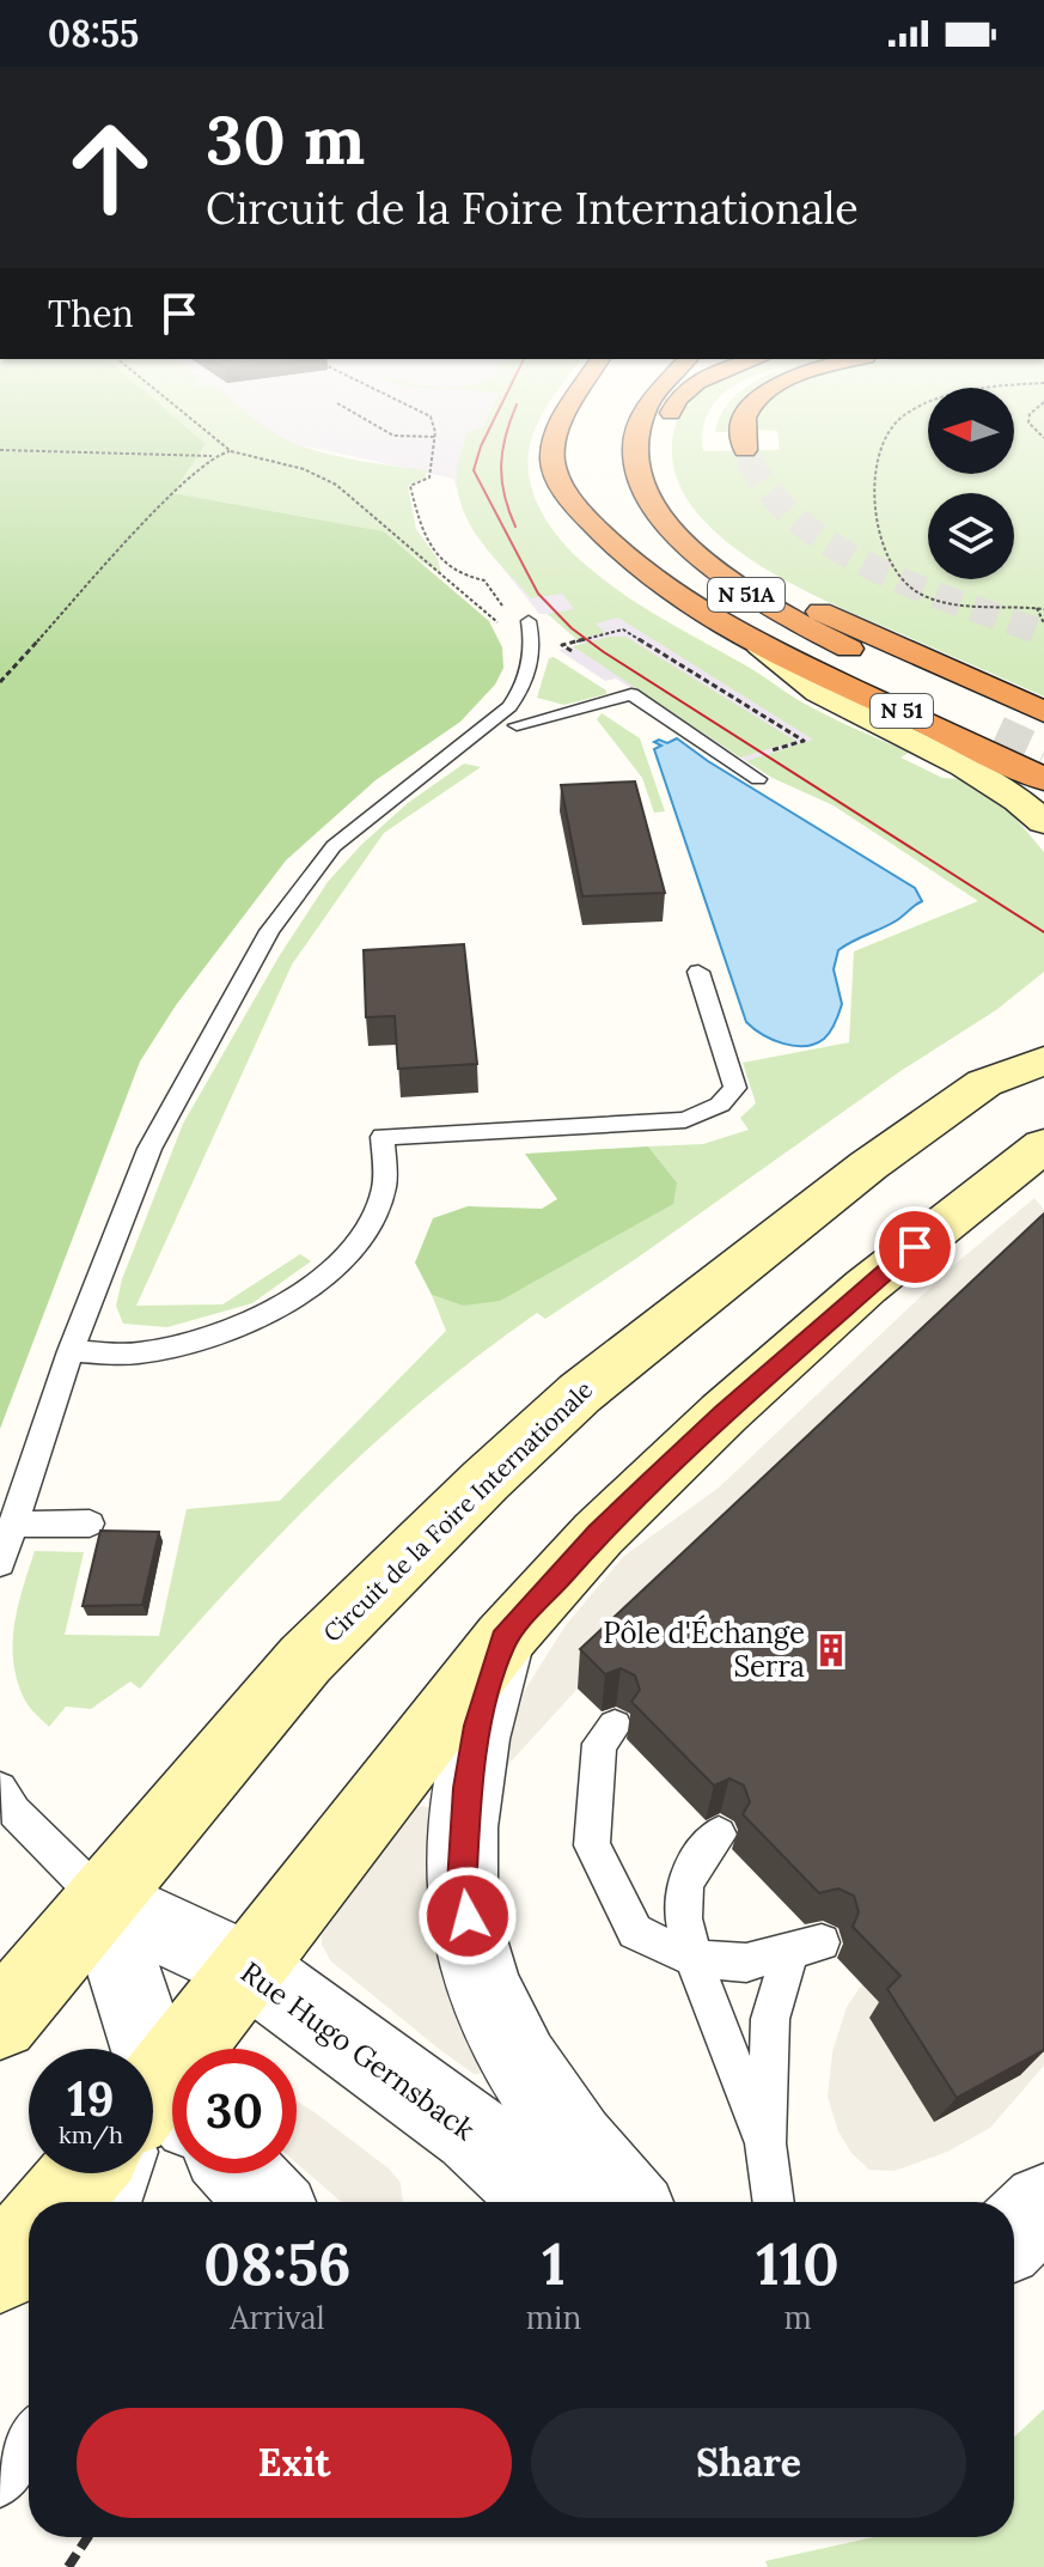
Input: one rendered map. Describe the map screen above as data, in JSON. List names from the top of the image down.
{
  "streets": {
    "highway": ["N 51A", "N 51"],
    "main road": ["Circuit de la Foire Internationale"],
    "street": ["Rue Hugo Gernsback"]
  },
  "crossings": [
    ["N 51A", "N 51"],
    ["Circuit de la Foire Internationale", "Rue Hugo Gernsback"]
  ],
  "places": {
    "building": ["Pôle d'Échange Serra"]
  },
  "north": "left",
  "page": {
    "status": "08:55",
    "turn": ["30 m", "Circuit de la Foire Internationale"],
    "then": "Then",
    "speed": "19 km/h",
    "limit": "30",
    "eta": [
      "08:56",
      "Arrival",
      "1",
      "min",
      "110",
      "m"
    ],
    "buttons": ["Exit", "Share"]
  }
}
